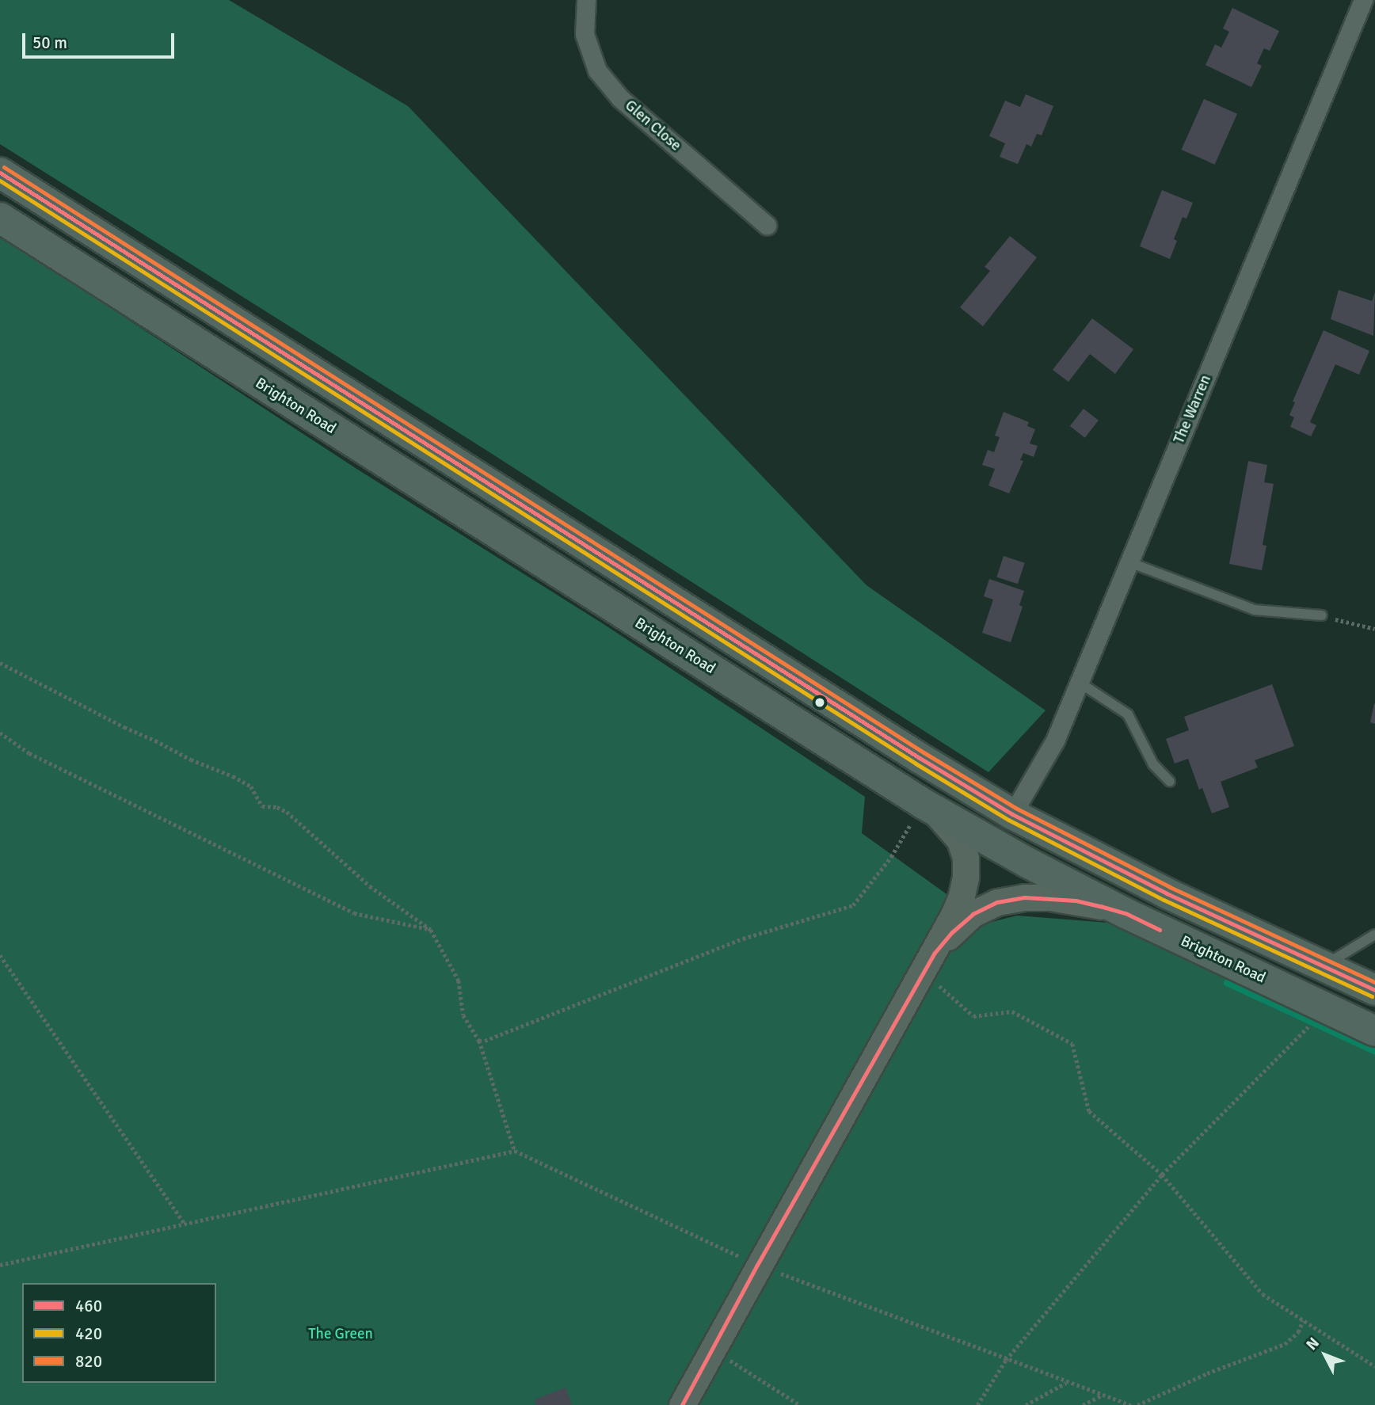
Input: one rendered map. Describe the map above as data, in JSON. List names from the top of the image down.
{
  "streets": {
    "highway": ["Brighton Road"],
    "street": ["Glen Close", "The Warren"]
  },
  "parks": ["The Green"],
  "lines": ["transit line 820", "transit line 460", "transit line 420"],
  "legend": ["460", "420", "820"],
  "scale_bar": "50 m",
  "north": "top left"
}
